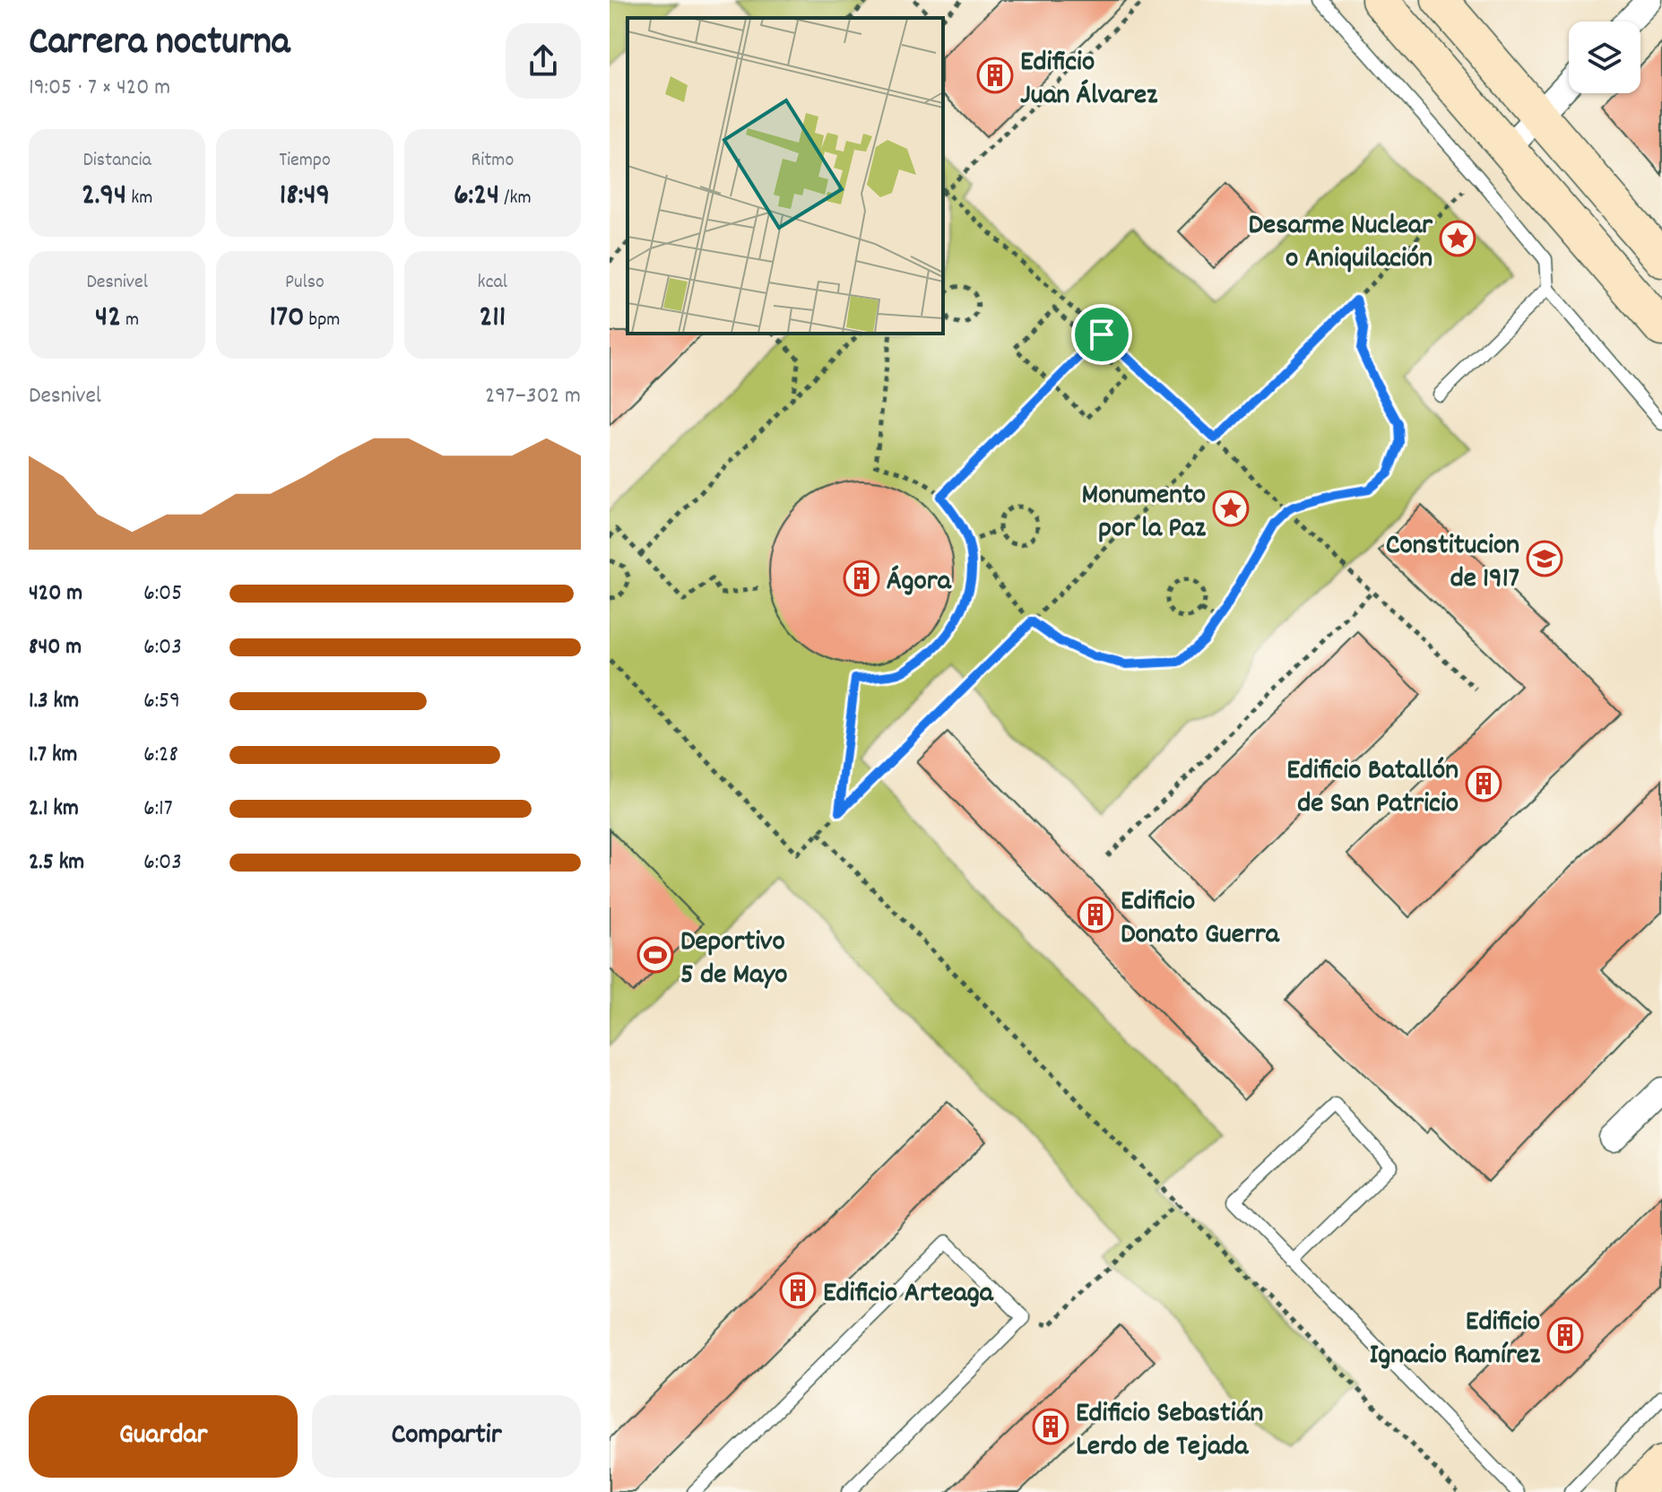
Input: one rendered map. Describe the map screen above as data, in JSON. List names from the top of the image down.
{
  "places": {
    "building": [
      "Edificio Juan Álvarez",
      "Ágora",
      "Edificio Batallón de San Patricio",
      "Edificio Donato Guerra",
      "Edificio Arteaga",
      "Edificio Ignacio Ramírez",
      "Edificio Sebastián Lerdo de Tejada"
    ],
    "place": ["Desarme Nuclear o Aniquilación", "Monumento por la Paz"],
    "school or university": ["Constitucion de 1917"],
    "sports": ["Deportivo 5 de Mayo"]
  },
  "page": {
    "heading": ["Carrera nocturna", "19:05 · 7 × 420 m"],
    "stats": [
      ["Distancia", "2.94 km"],
      ["Tiempo", "18:49"],
      ["Ritmo", "6:24 /km"],
      ["Desnivel", "42 m"],
      ["Pulso", "170 bpm"],
      ["kcal", "211"]
    ],
    "chart": ["Desnivel", "297–302 m"],
    "list": [
      {
        "name": "420 m",
        "note": "6:05"
      },
      {
        "name": "840 m",
        "note": "6:03"
      },
      {
        "name": "1.3 km",
        "note": "6:59"
      },
      {
        "name": "1.7 km",
        "note": "6:28"
      },
      {
        "name": "2.1 km",
        "note": "6:17"
      },
      {
        "name": "2.5 km",
        "note": "6:03"
      }
    ],
    "buttons": ["Guardar", "Compartir"]
  }
}
